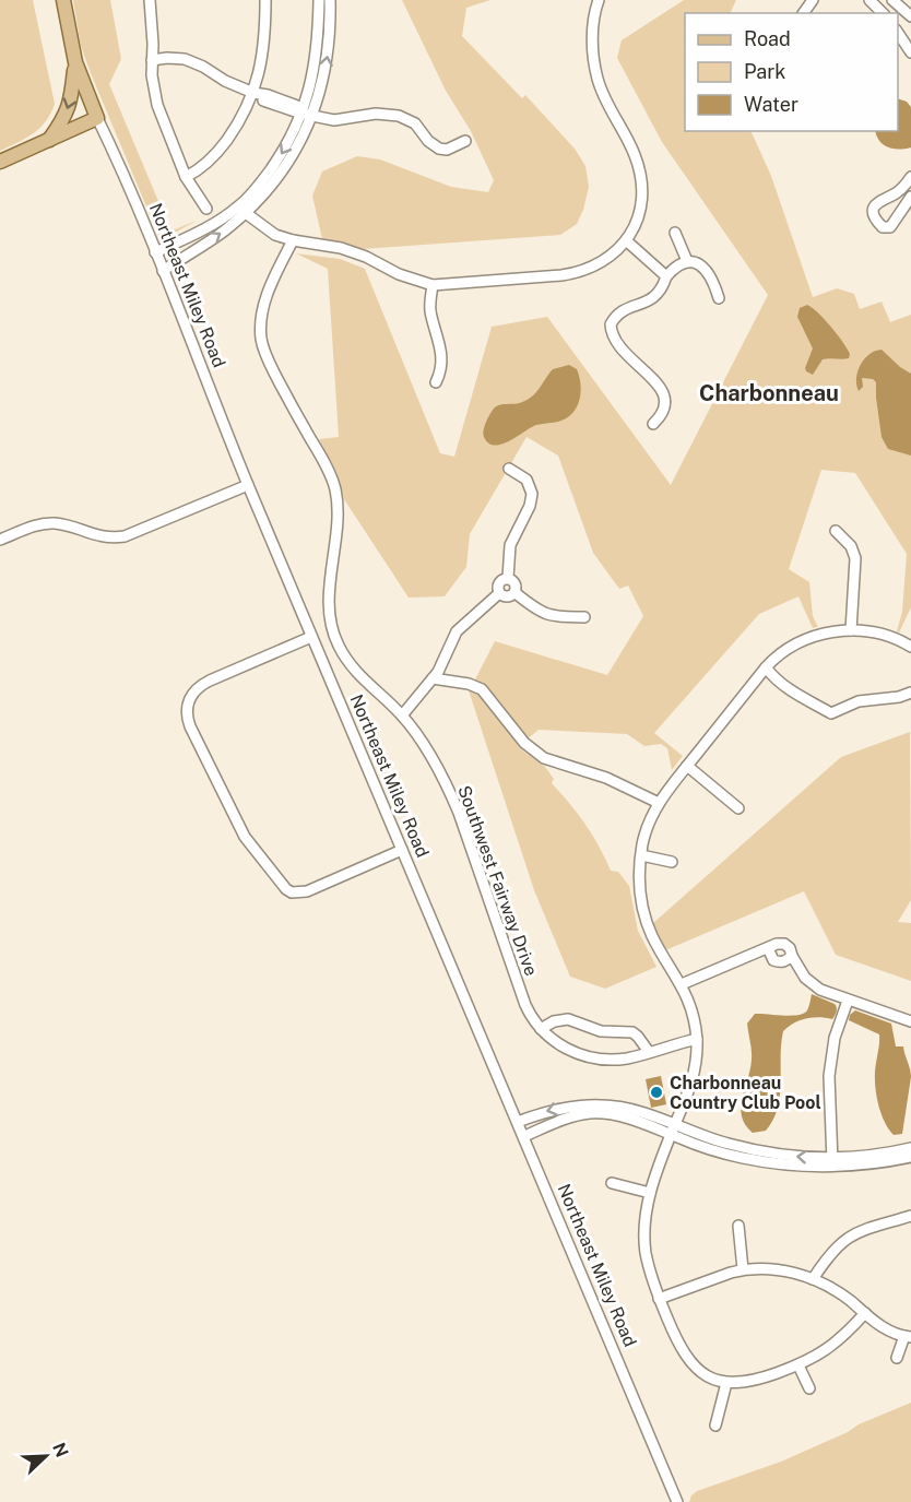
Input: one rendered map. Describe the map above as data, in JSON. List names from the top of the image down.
{
  "streets": {
    "main road": ["Northeast Miley Road"],
    "street": ["Southwest Fairway Drive"]
  },
  "districts": ["Charbonneau"],
  "places": ["Charbonneau Country Club Pool"],
  "legend": ["Road", "Park", "Water"],
  "north": "top right"
}
